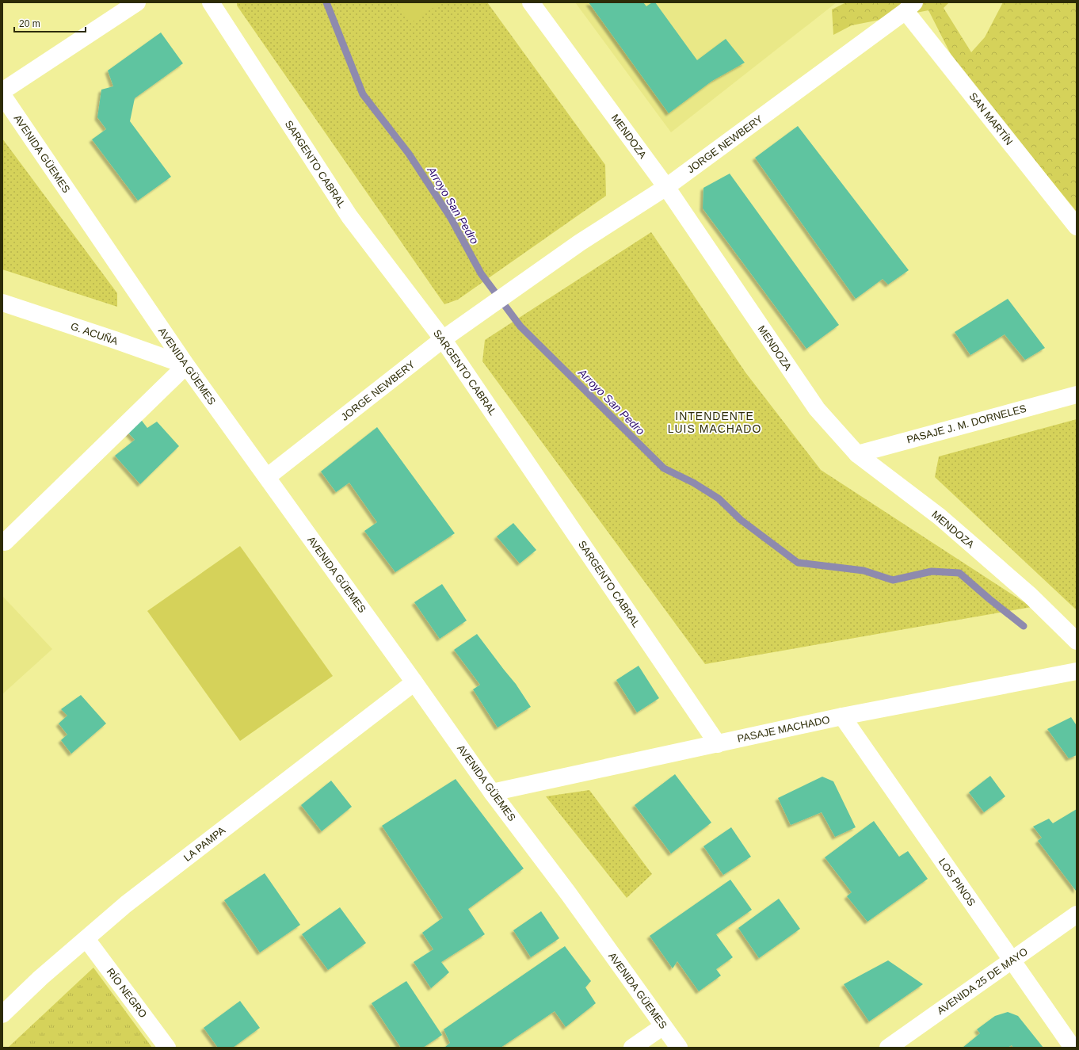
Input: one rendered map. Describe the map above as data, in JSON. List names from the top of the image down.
{
  "streets": {
    "street": [
      "SAN MARTÍN",
      "MENDOZA",
      "JORGE NEWBERY",
      "AVENIDA GÜEMES",
      "SARGENTO CABRAL",
      "G. ACUÑA",
      "PASAJE J. M. DORNELES",
      "PASAJE MACHADO",
      "LA PAMPA",
      "LOS PINOS",
      "AVENIDA 25 DE MAYO",
      "RÍO NEGRO"
    ]
  },
  "crossings": [
    ["SAN MARTÍN", "JORGE NEWBERY"],
    ["MENDOZA", "JORGE NEWBERY"],
    ["MENDOZA", "PASAJE J. M. DORNELES"],
    ["JORGE NEWBERY", "AVENIDA GÜEMES"],
    ["JORGE NEWBERY", "SARGENTO CABRAL"],
    ["AVENIDA GÜEMES", "G. ACUÑA"],
    ["AVENIDA GÜEMES", "PASAJE MACHADO"],
    ["AVENIDA GÜEMES", "LA PAMPA"],
    ["SARGENTO CABRAL", "PASAJE MACHADO"],
    ["PASAJE MACHADO", "LOS PINOS"],
    ["LA PAMPA", "RÍO NEGRO"],
    ["LOS PINOS", "AVENIDA 25 DE MAYO"]
  ],
  "districts": ["INTENDENTE LUIS MACHADO"],
  "water": ["Arroyo San Pedro"],
  "scale_bar": "20 m"
}
